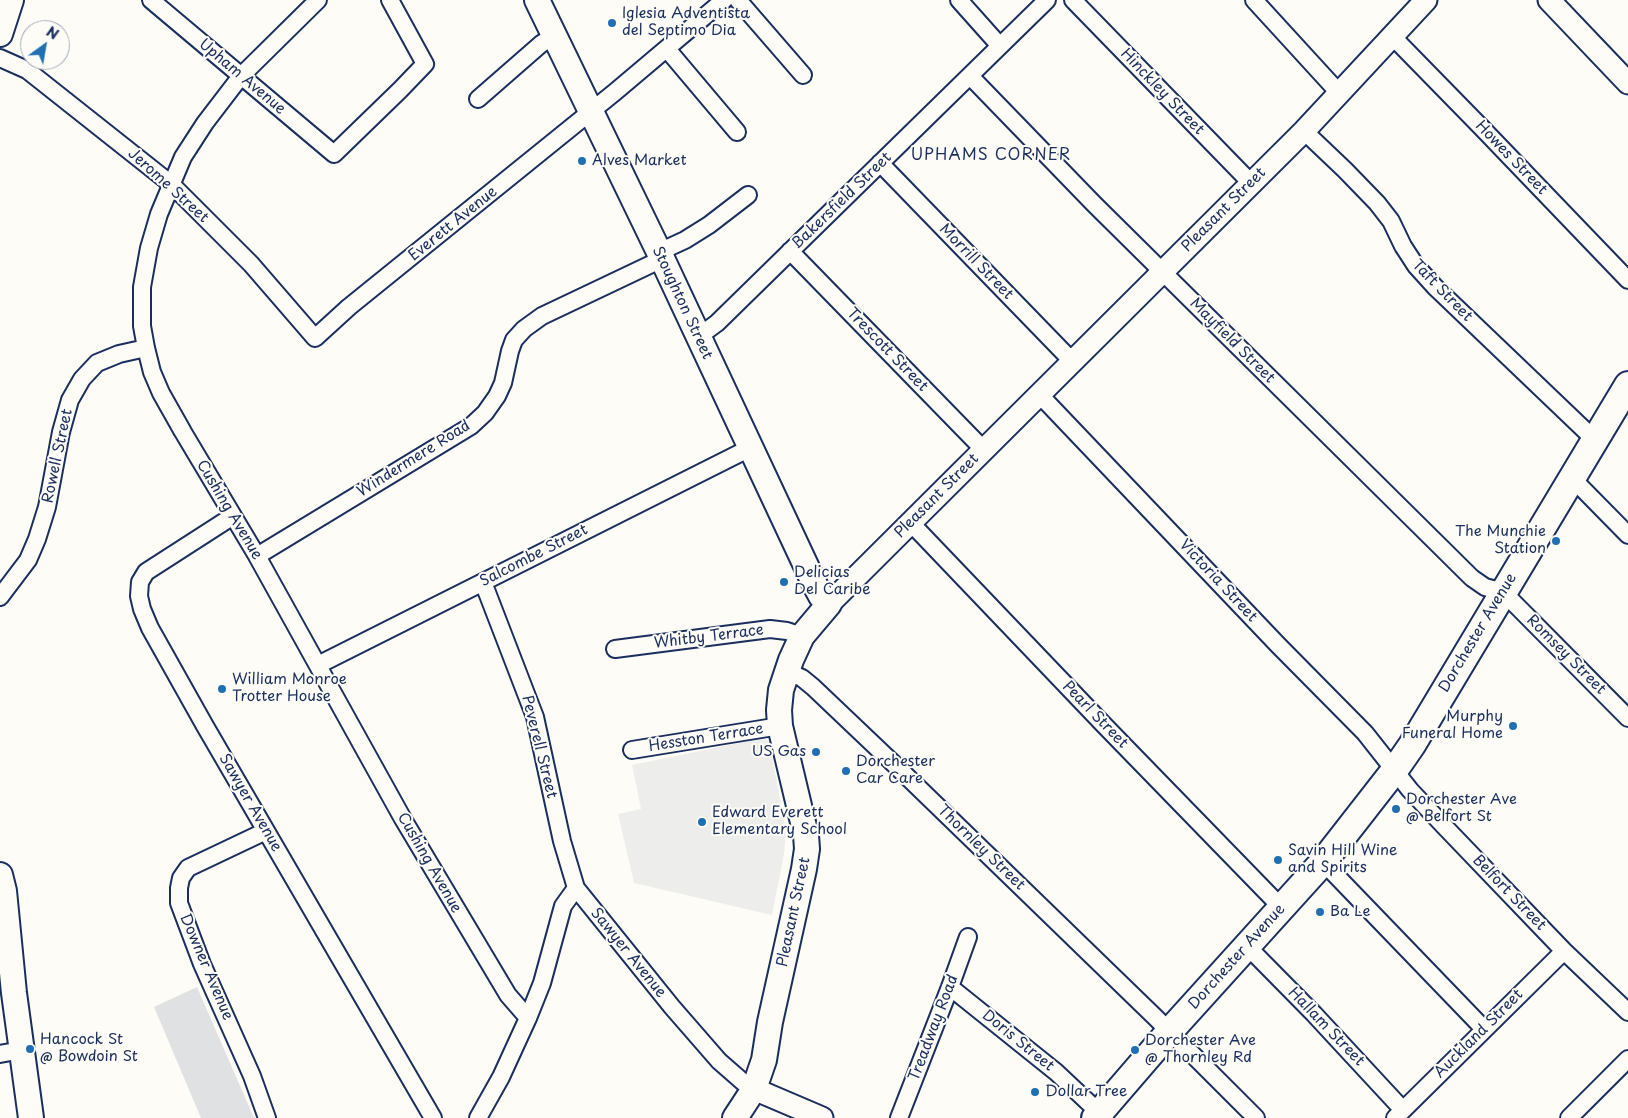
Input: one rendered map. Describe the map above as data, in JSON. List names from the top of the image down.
{
  "streets": {
    "main road": ["Pleasant Street", "Stoughton Street", "Dorchester Avenue"],
    "street": [
      "Upham Avenue",
      "Hinckley Street",
      "Howes Street",
      "Jerome Street",
      "Bakersfield Street",
      "Everett Avenue",
      "Morrill Street",
      "Taft Street",
      "Mayfield Street",
      "Trescott Street",
      "Rowell Street",
      "Windermere Road",
      "Cushing Avenue",
      "Salcombe Street",
      "Victoria Street",
      "Whitby Terrace",
      "Romsey Street",
      "Pearl Street",
      "Hesston Terrace",
      "Peverell Street",
      "Sawyer Avenue",
      "Thornley Street",
      "Belfort Street",
      "Downer Avenue",
      "Hallam Street",
      "Treadway Road",
      "Auckland Street",
      "Doris Street"
    ]
  },
  "crossings": [
    ["Upham Avenue", "Cushing Avenue"],
    ["Hinckley Street", "Pleasant Street"],
    ["Howes Street", "Pleasant Street"],
    ["Jerome Street", "Everett Avenue"],
    ["Jerome Street", "Cushing Avenue"],
    ["Bakersfield Street", "Morrill Street"],
    ["Bakersfield Street", "Stoughton Street"],
    ["Bakersfield Street", "Mayfield Street"],
    ["Bakersfield Street", "Trescott Street"],
    ["Pleasant Street", "Morrill Street"],
    ["Pleasant Street", "Taft Street"],
    ["Pleasant Street", "Stoughton Street"],
    ["Pleasant Street", "Mayfield Street"],
    ["Pleasant Street", "Trescott Street"],
    ["Pleasant Street", "Victoria Street"],
    ["Pleasant Street", "Whitby Terrace"],
    ["Pleasant Street", "Pearl Street"],
    ["Pleasant Street", "Hesston Terrace"],
    ["Pleasant Street", "Sawyer Avenue"],
    ["Pleasant Street", "Thornley Street"],
    ["Everett Avenue", "Stoughton Street"],
    ["Taft Street", "Dorchester Avenue"],
    ["Stoughton Street", "Windermere Road"],
    ["Stoughton Street", "Salcombe Street"],
    ["Mayfield Street", "Dorchester Avenue"],
    ["Mayfield Street", "Romsey Street"],
    ["Rowell Street", "Cushing Avenue"],
    ["Windermere Road", "Cushing Avenue"],
    ["Cushing Avenue", "Salcombe Street"],
    ["Cushing Avenue", "Sawyer Avenue"],
    ["Salcombe Street", "Peverell Street"],
    ["Victoria Street", "Dorchester Avenue"],
    ["Victoria Street", "Belfort Street"],
    ["Dorchester Avenue", "Romsey Street"],
    ["Dorchester Avenue", "Pearl Street"],
    ["Dorchester Avenue", "Thornley Street"],
    ["Dorchester Avenue", "Belfort Street"],
    ["Dorchester Avenue", "Hallam Street"],
    ["Dorchester Avenue", "Doris Street"],
    ["Peverell Street", "Sawyer Avenue"],
    ["Sawyer Avenue", "Downer Avenue"],
    ["Belfort Street", "Auckland Street"],
    ["Hallam Street", "Auckland Street"],
    ["Treadway Road", "Doris Street"]
  ],
  "districts": ["UPHAMS CORNER"],
  "places": [
    "Iglesia Adventista del Septimo Dia",
    "Alves Market",
    "The Munchie Station",
    "Delicias Del Caribe",
    "William Monroe Trotter House",
    "Murphy Funeral Home",
    "US Gas",
    "Dorchester Car Care",
    "Dorchester Ave @ Belfort St",
    "Edward Everett Elementary School",
    "Savin Hill Wine and Spirits",
    "Ba Le",
    "Hancock St @ Bowdoin St",
    "Dorchester Ave @ Thornley Rd",
    "Dollar Tree"
  ],
  "north": "top right"
}
